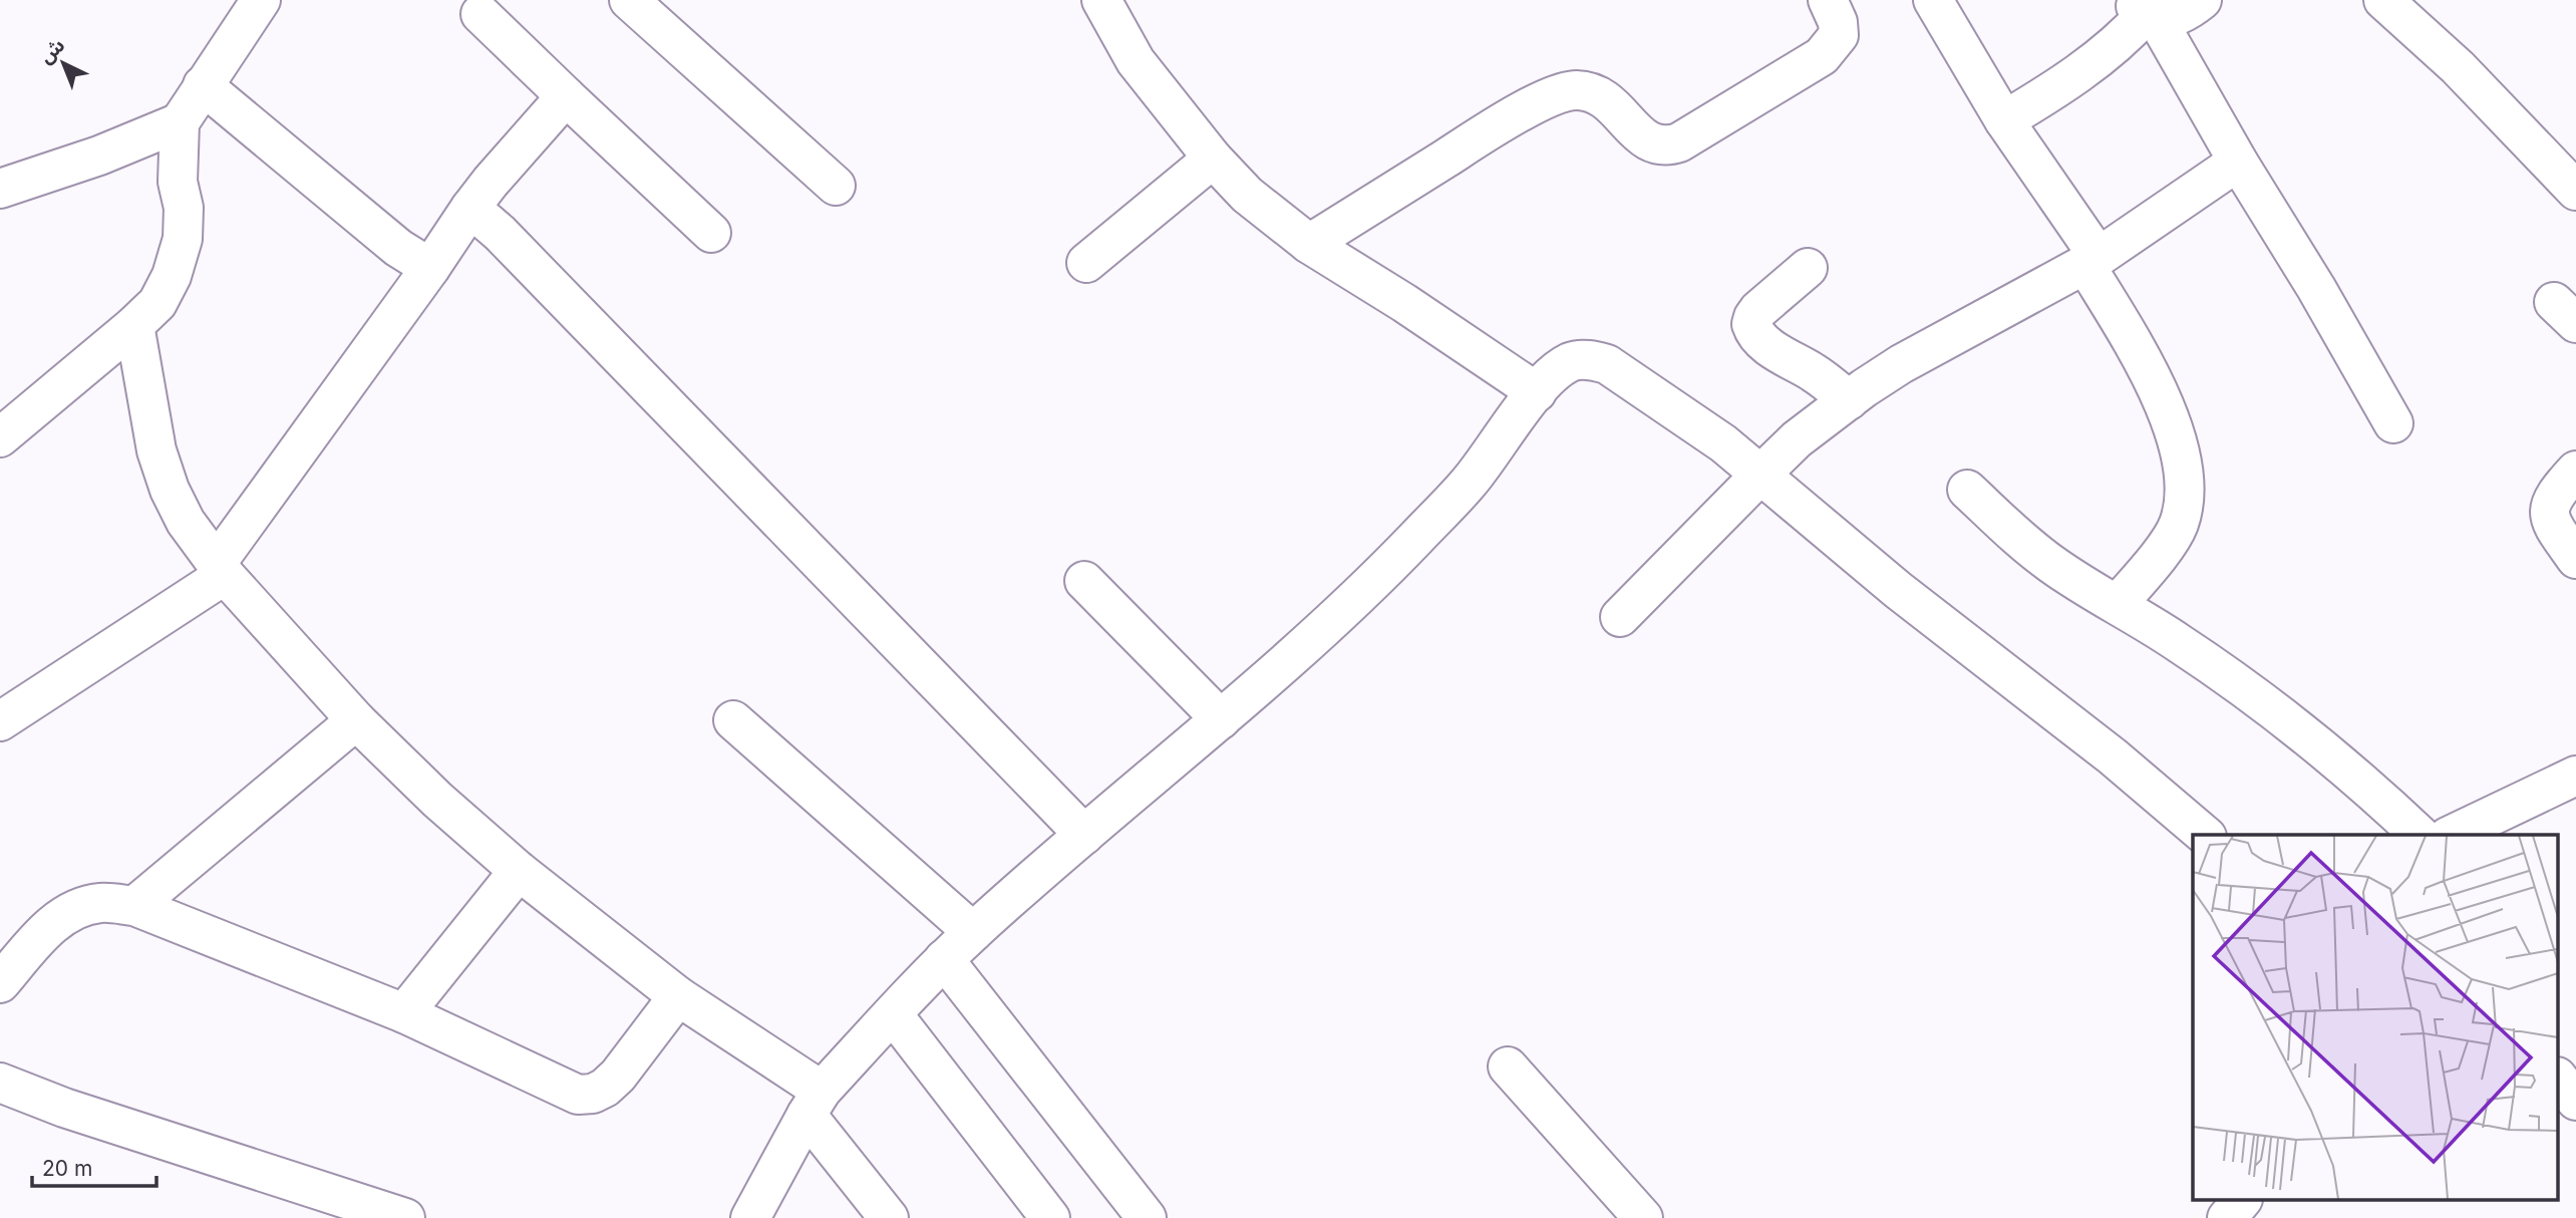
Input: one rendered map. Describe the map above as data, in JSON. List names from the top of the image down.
{
  "scale_bar": "20 m",
  "north": "top left"
}
